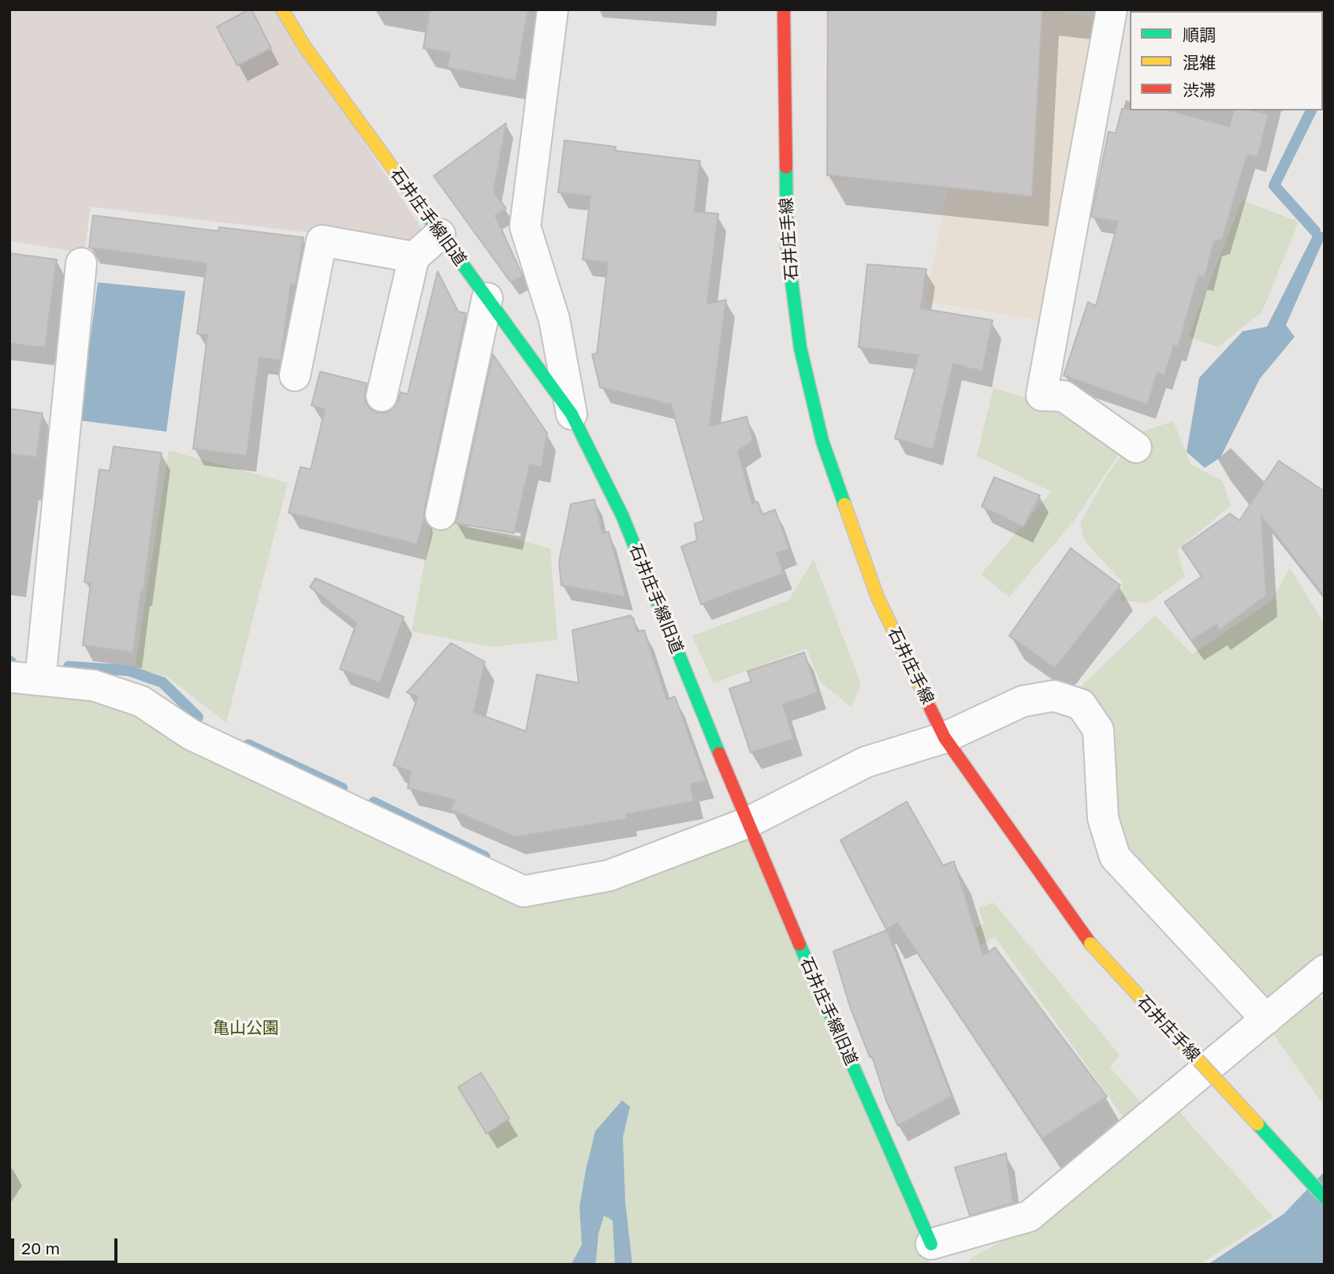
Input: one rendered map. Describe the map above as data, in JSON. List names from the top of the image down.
{
  "streets": {
    "street": ["石井庄手線旧道", "石井庄手線"]
  },
  "parks": ["亀山公園"],
  "legend": ["順調", "混雑", "渋滞"],
  "scale_bar": "20 m"
}
